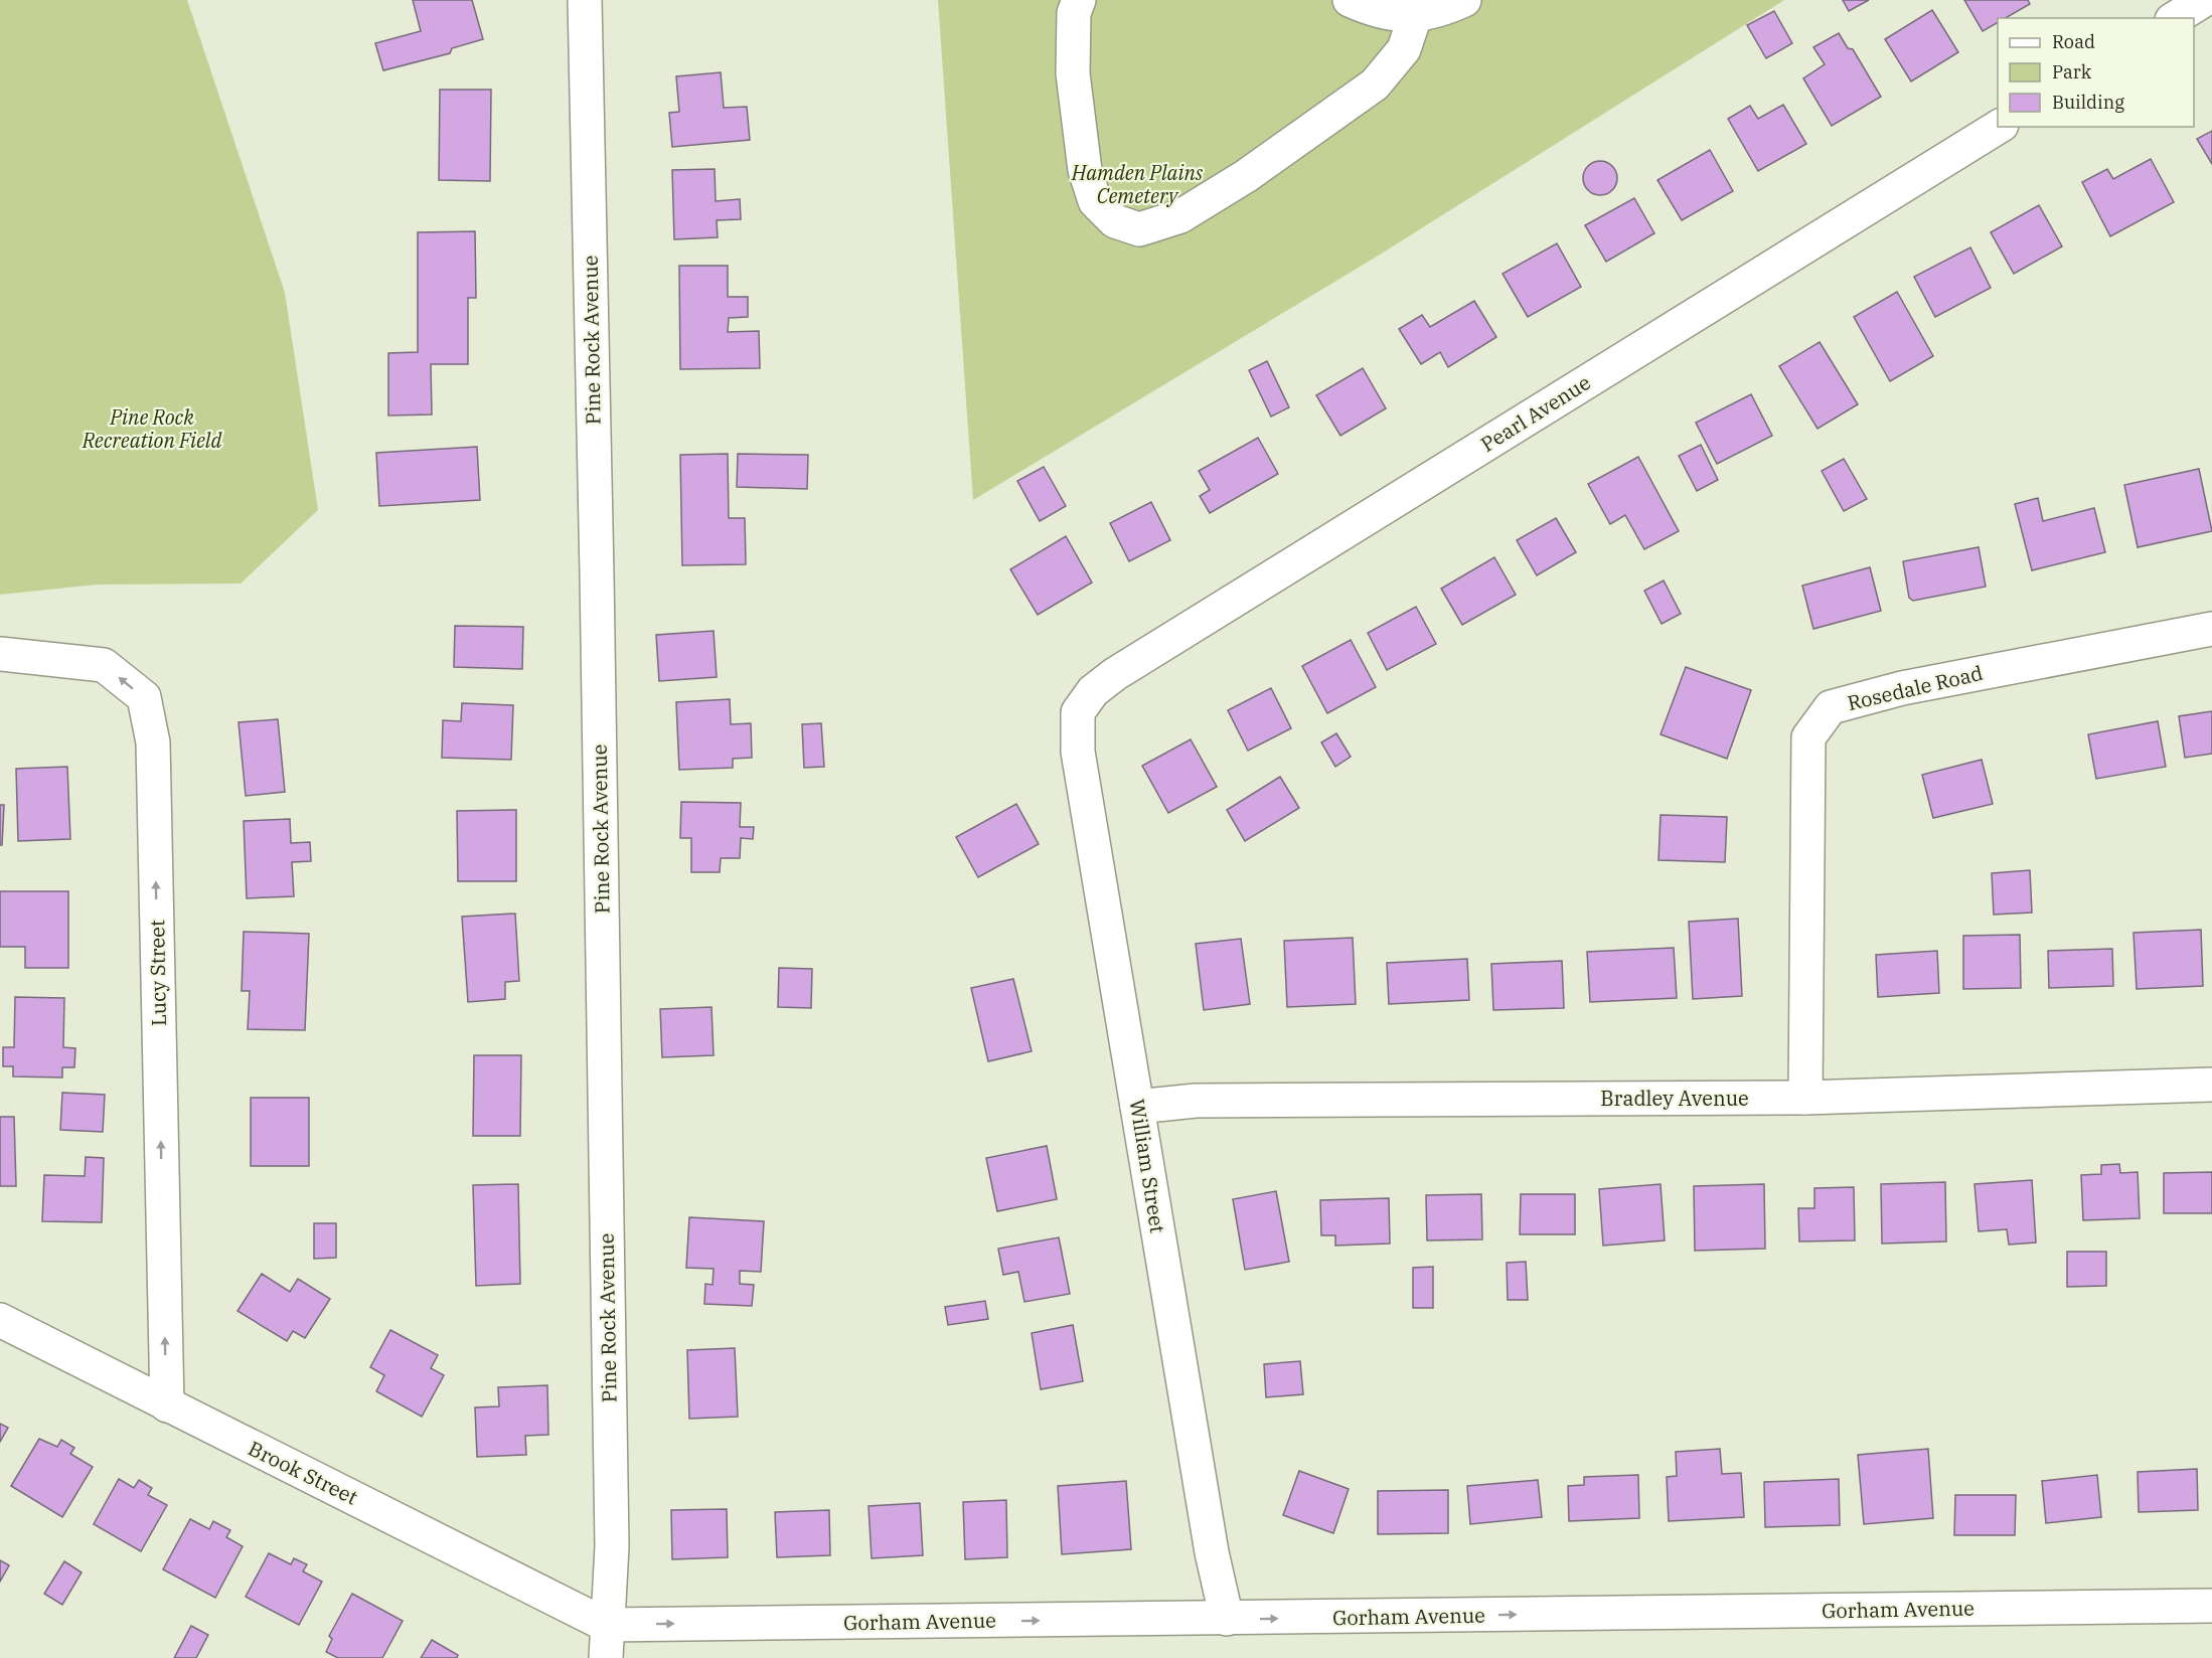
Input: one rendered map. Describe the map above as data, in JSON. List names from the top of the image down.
{
  "streets": {
    "street": [
      "Pine Rock Avenue",
      "Pearl Avenue",
      "Rosedale Road",
      "Lucy Street",
      "Bradley Avenue",
      "William Street",
      "Brook Street",
      "Gorham Avenue"
    ]
  },
  "crossings": [
    ["Pine Rock Avenue", "Brook Street"],
    ["Pine Rock Avenue", "Gorham Avenue"],
    ["Pearl Avenue", "William Street"],
    ["Rosedale Road", "Bradley Avenue"],
    ["Lucy Street", "Brook Street"],
    ["Bradley Avenue", "William Street"],
    ["William Street", "Gorham Avenue"],
    ["Brook Street", "Gorham Avenue"]
  ],
  "one_way": ["Lucy Street", "Gorham Avenue"],
  "parks": ["Hamden Plains Cemetery", "Pine Rock Recreation Field"],
  "legend": ["Road", "Park", "Building"]
}
